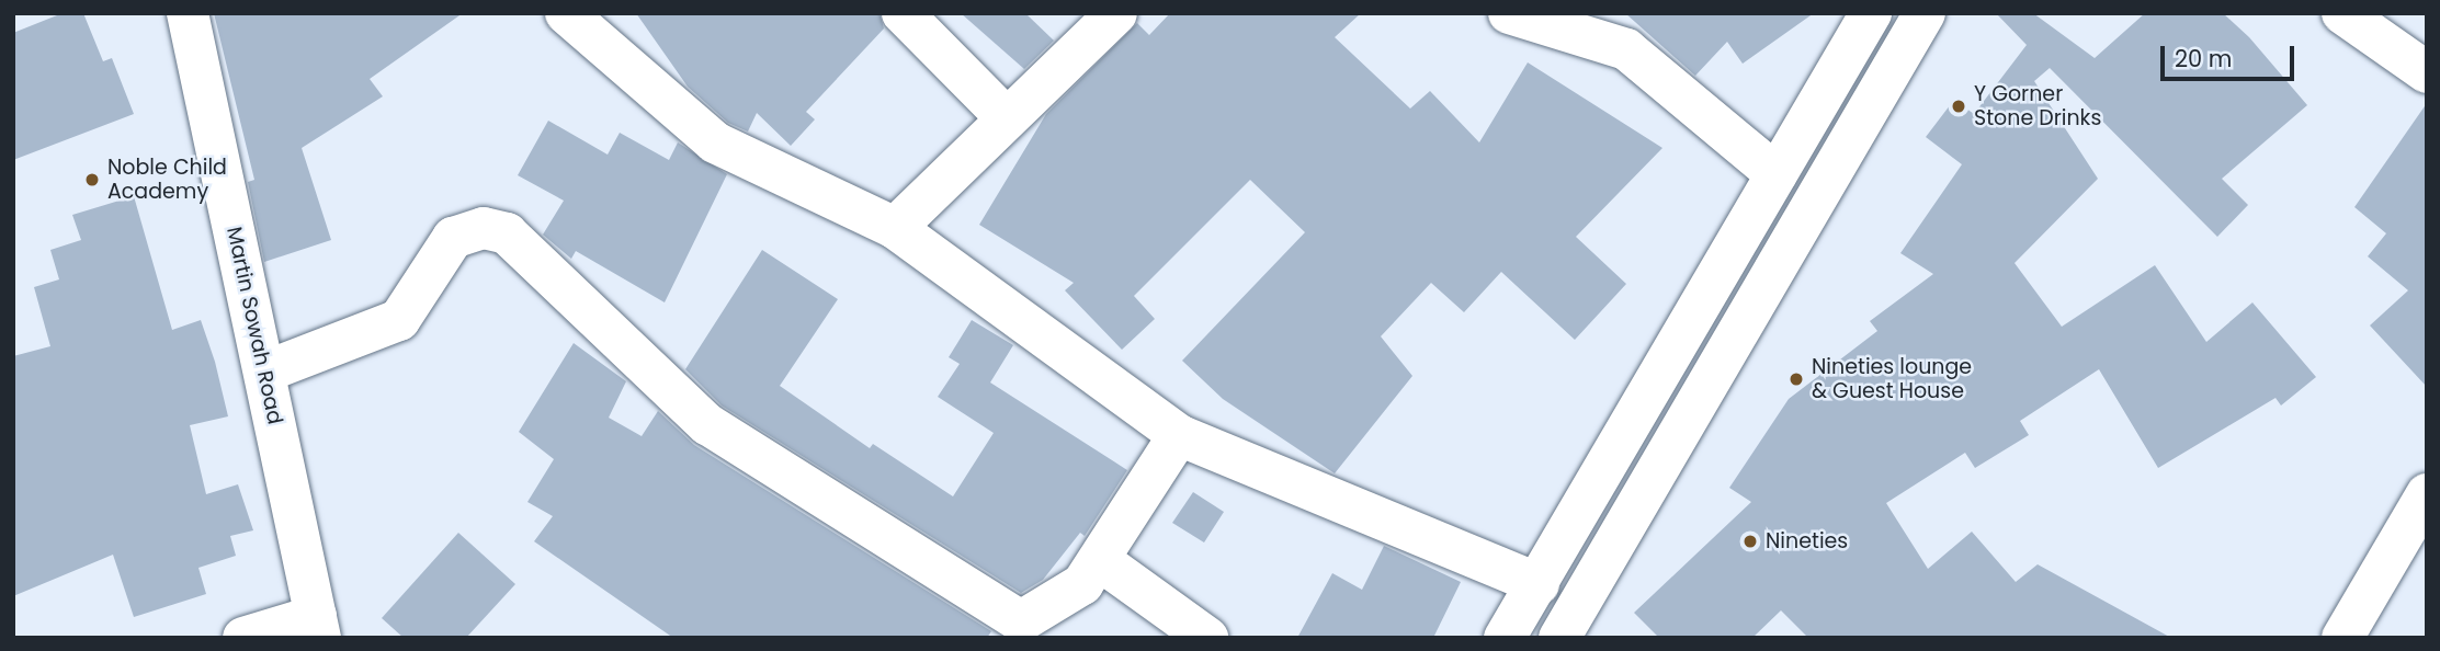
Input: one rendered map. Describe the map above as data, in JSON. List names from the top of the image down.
{
  "streets": {
    "street": ["Martin Sowah Road"]
  },
  "places": [
    "Y Gorner Stone Drinks",
    "Noble Child Academy",
    "Nineties lounge & Guest House",
    "Nineties"
  ],
  "scale_bar": "20 m"
}
